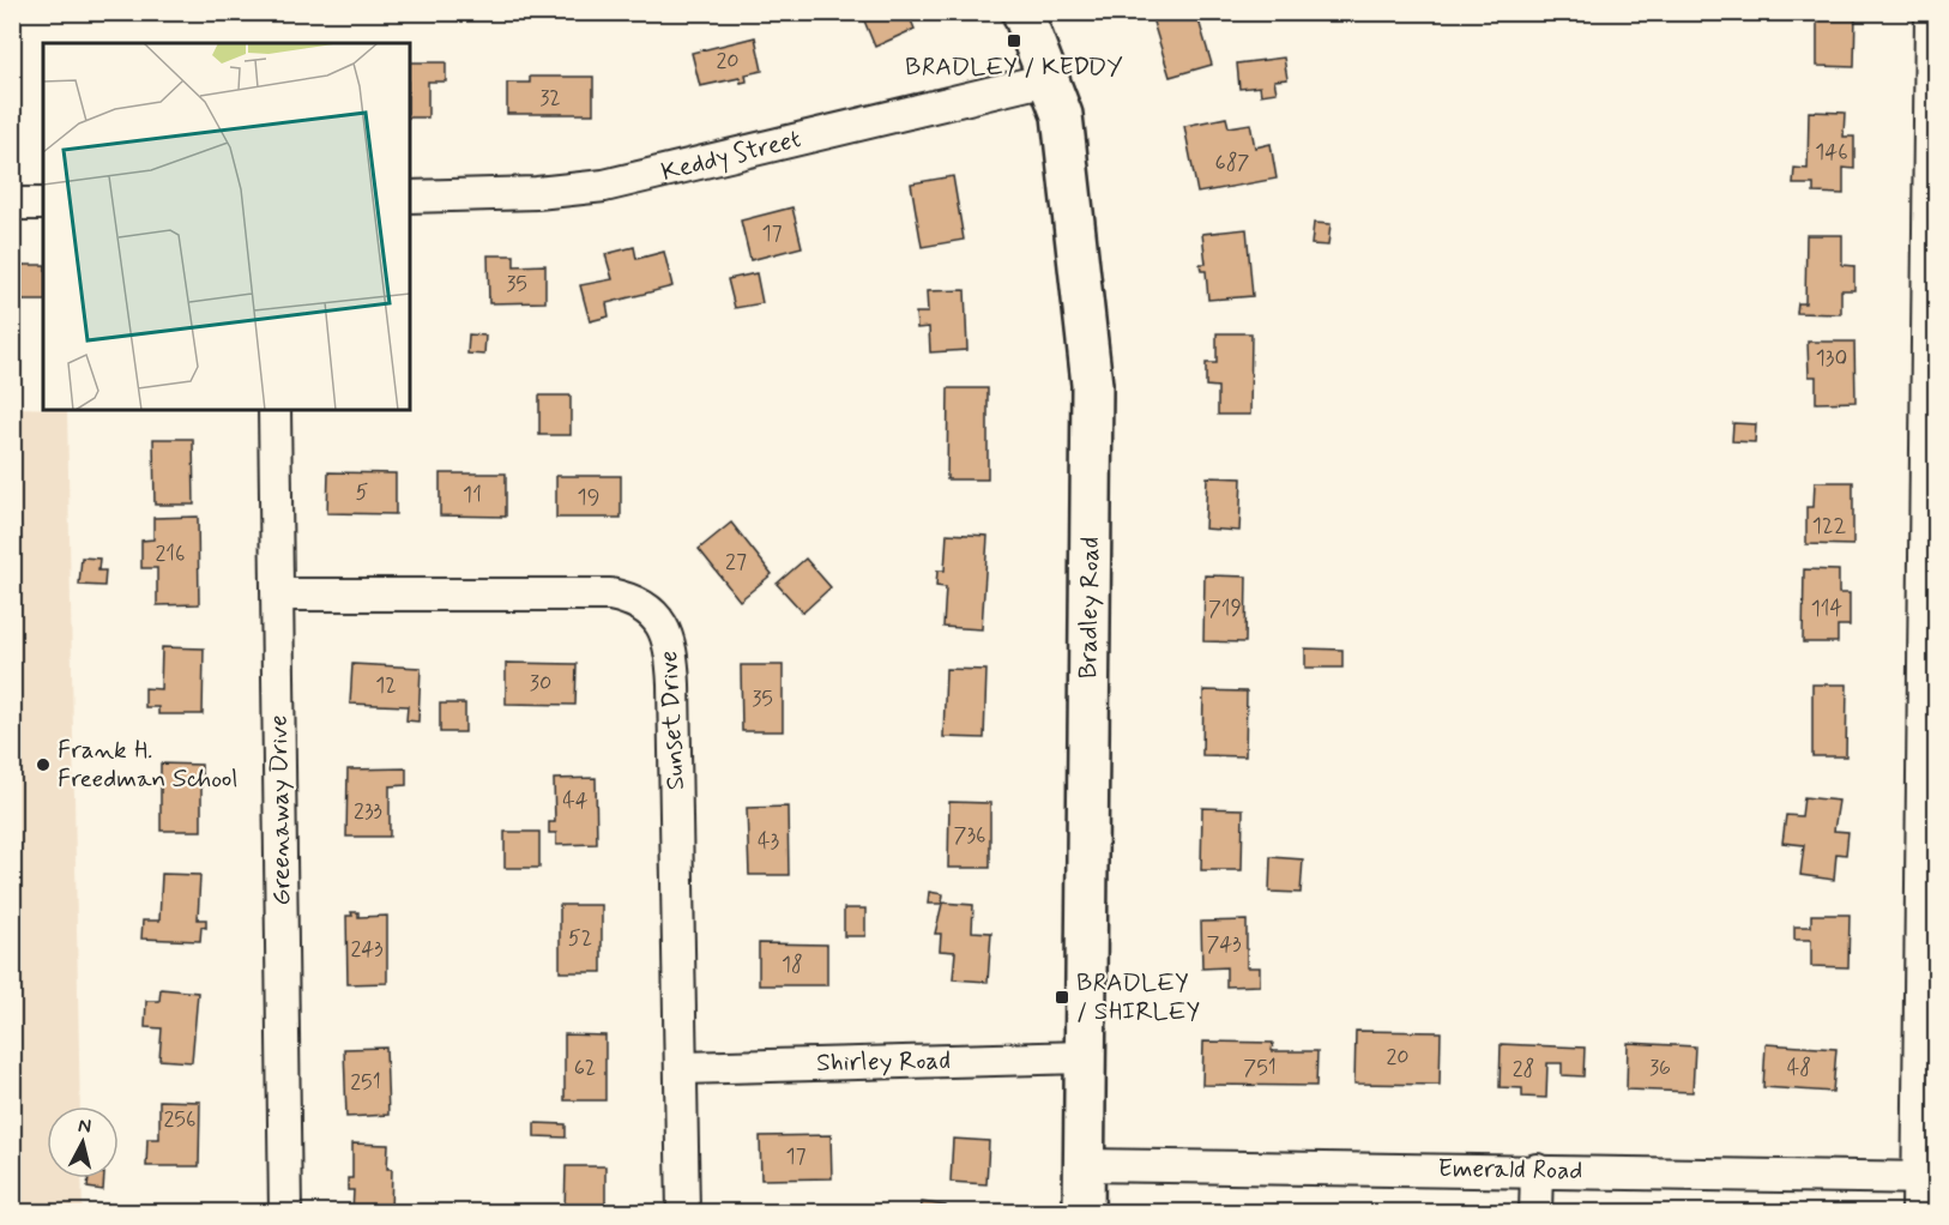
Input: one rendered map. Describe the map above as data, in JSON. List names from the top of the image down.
{
  "streets": {
    "main road": ["Bradley Road"],
    "street": [
      "Keddy Street",
      "Sunset Drive",
      "Greenaway Drive",
      "Shirley Road",
      "Emerald Road"
    ]
  },
  "crossings": [
    ["Keddy Street", "Bradley Road"],
    ["Bradley Road", "Shirley Road"],
    ["Bradley Road", "Emerald Road"],
    ["Sunset Drive", "Greenaway Drive"],
    ["Sunset Drive", "Shirley Road"]
  ],
  "places": {
    "transit": ["BRADLEY / KEDDY", "BRADLEY / SHIRLEY"],
    "other": ["Frank H. Freedman School"]
  },
  "house_numbers": [
    "20",
    "32",
    "146",
    "687",
    "17",
    "35",
    "130",
    "5",
    "11",
    "19",
    "122",
    "216",
    "27",
    "719",
    "114",
    "30",
    "12",
    "35",
    "44",
    "233",
    "736",
    "43",
    "52",
    "743",
    "243",
    "18",
    "20",
    "62",
    "751",
    "36",
    "48",
    "28",
    "251",
    "256",
    "17"
  ],
  "north": "top"
}
